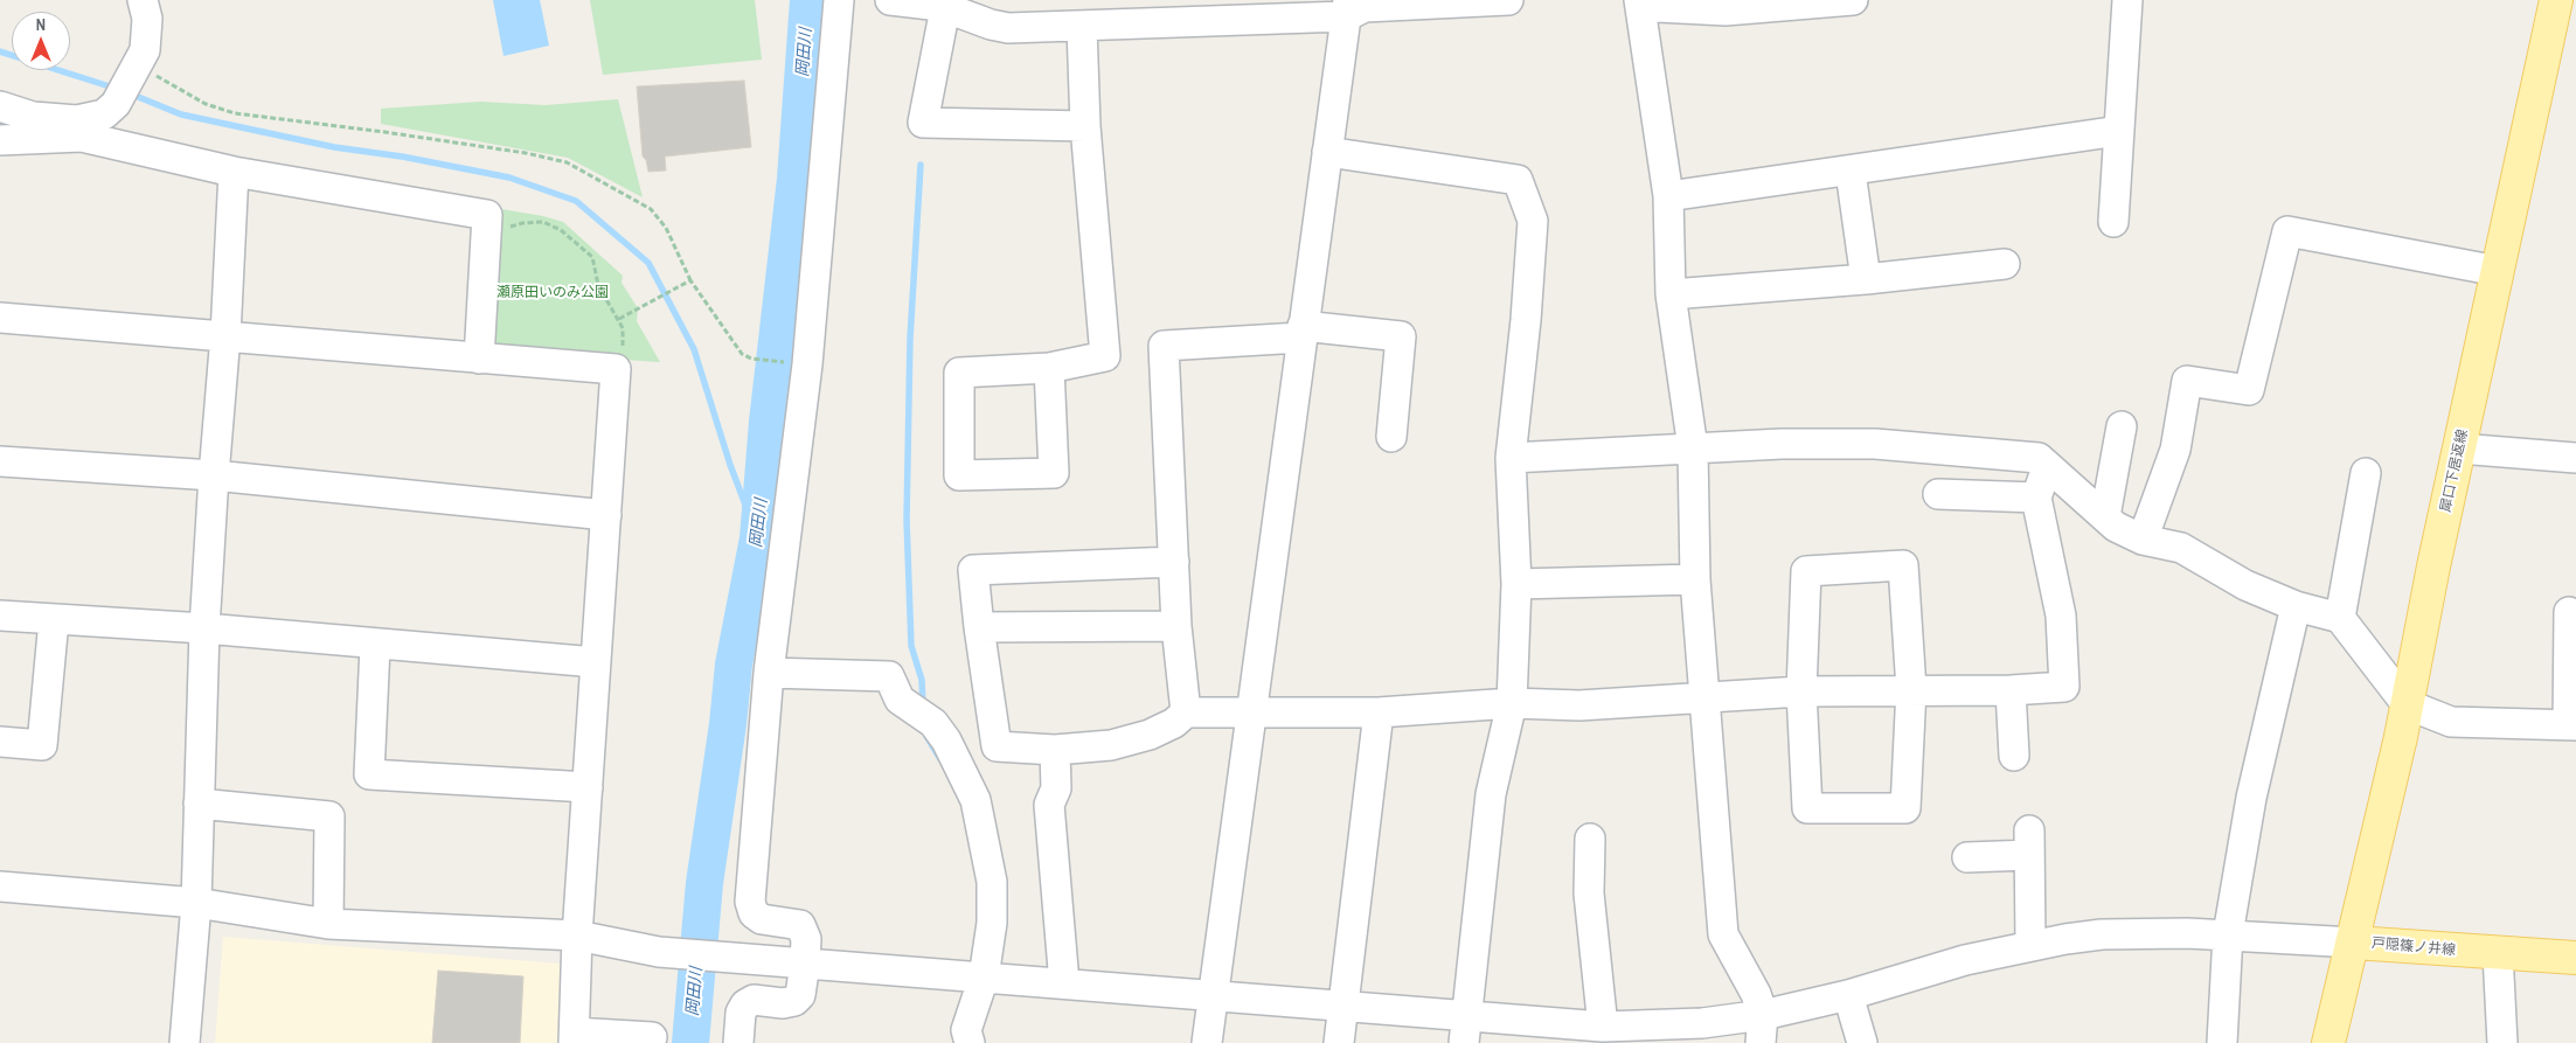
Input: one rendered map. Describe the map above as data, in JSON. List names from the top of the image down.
{
  "streets": {
    "main road": ["犀口下居返線", "戸隠篠ノ井線"]
  },
  "crossings": [
    ["犀口下居返線", "戸隠篠ノ井線"]
  ],
  "water": ["岡田川"],
  "parks": ["瀬原田いのみ公園"],
  "north": "top"
}
